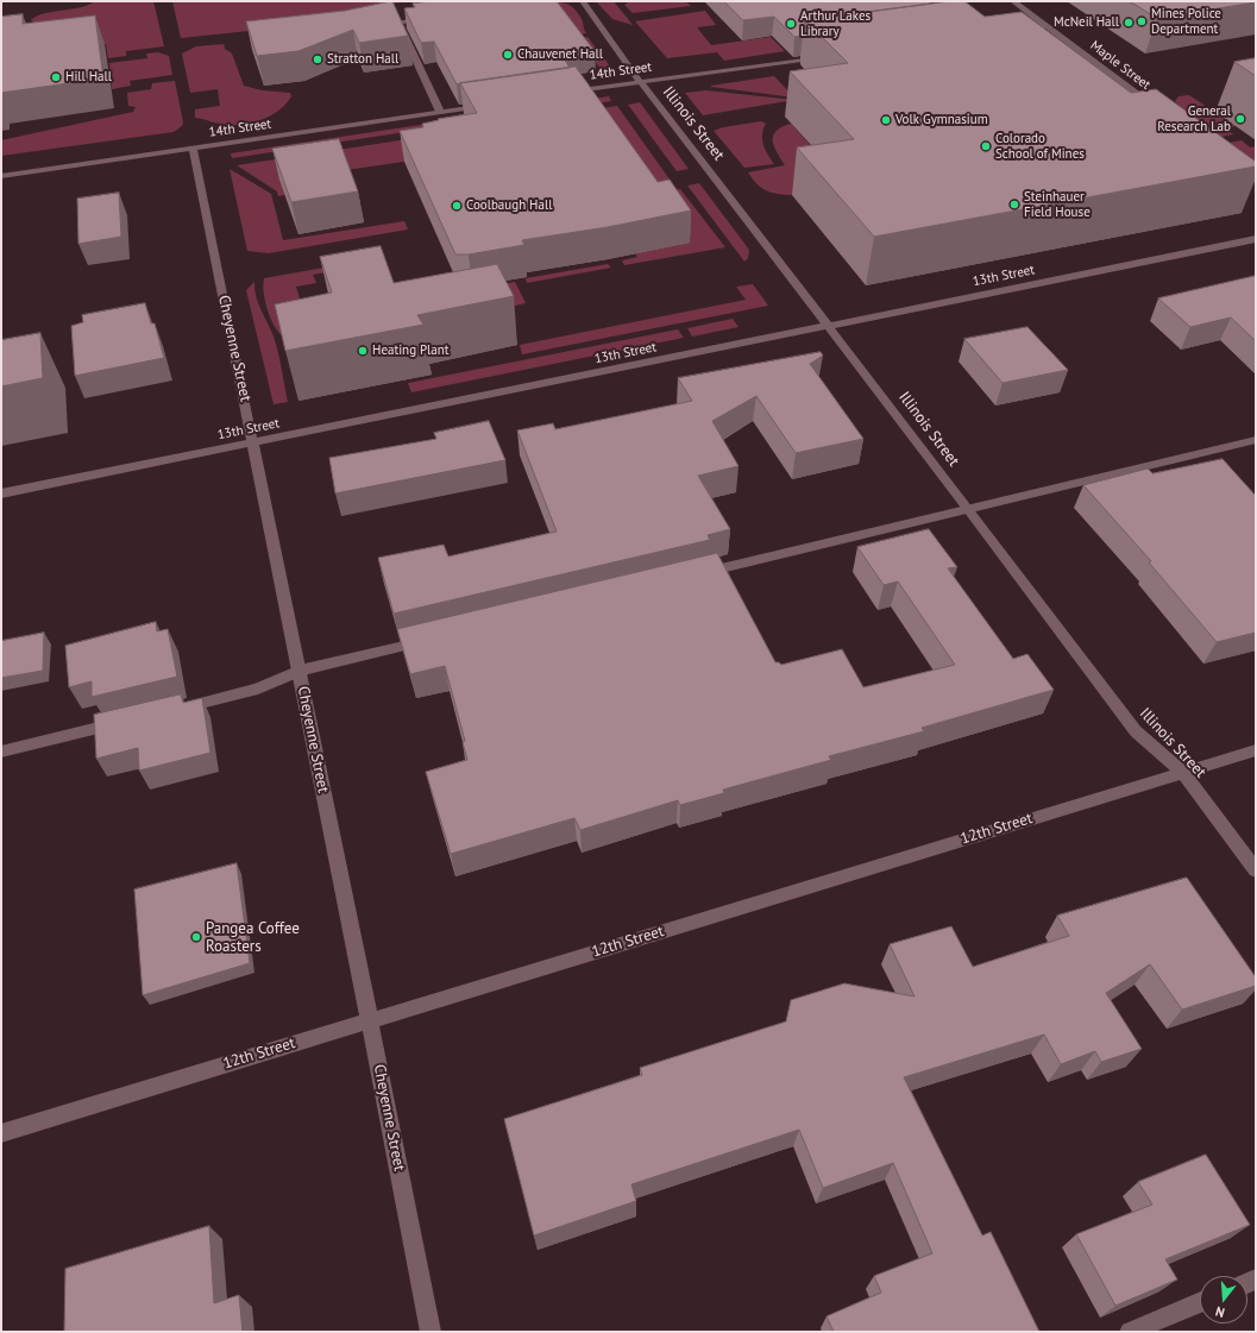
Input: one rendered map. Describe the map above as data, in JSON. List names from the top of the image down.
{
  "streets": {
    "street": [
      "Maple Street",
      "14th Street",
      "Illinois Street",
      "13th Street",
      "Cheyenne Street",
      "12th Street"
    ]
  },
  "crossings": [
    ["14th Street", "Illinois Street"],
    ["14th Street", "Cheyenne Street"],
    ["Illinois Street", "13th Street"],
    ["Illinois Street", "12th Street"],
    ["13th Street", "Cheyenne Street"],
    ["Cheyenne Street", "12th Street"]
  ],
  "places": [
    "Mines Police Department",
    "McNeil Hall",
    "Arthur Lakes Library",
    "Chauvenet Hall",
    "Stratton Hall",
    "Hill Hall",
    "General Research Lab",
    "Volk Gymnasium",
    "Colorado School of Mines",
    "Steinhauer Field House",
    "Coolbaugh Hall",
    "Heating Plant",
    "Pangea Coffee Roasters"
  ],
  "north": "bottom"
}
